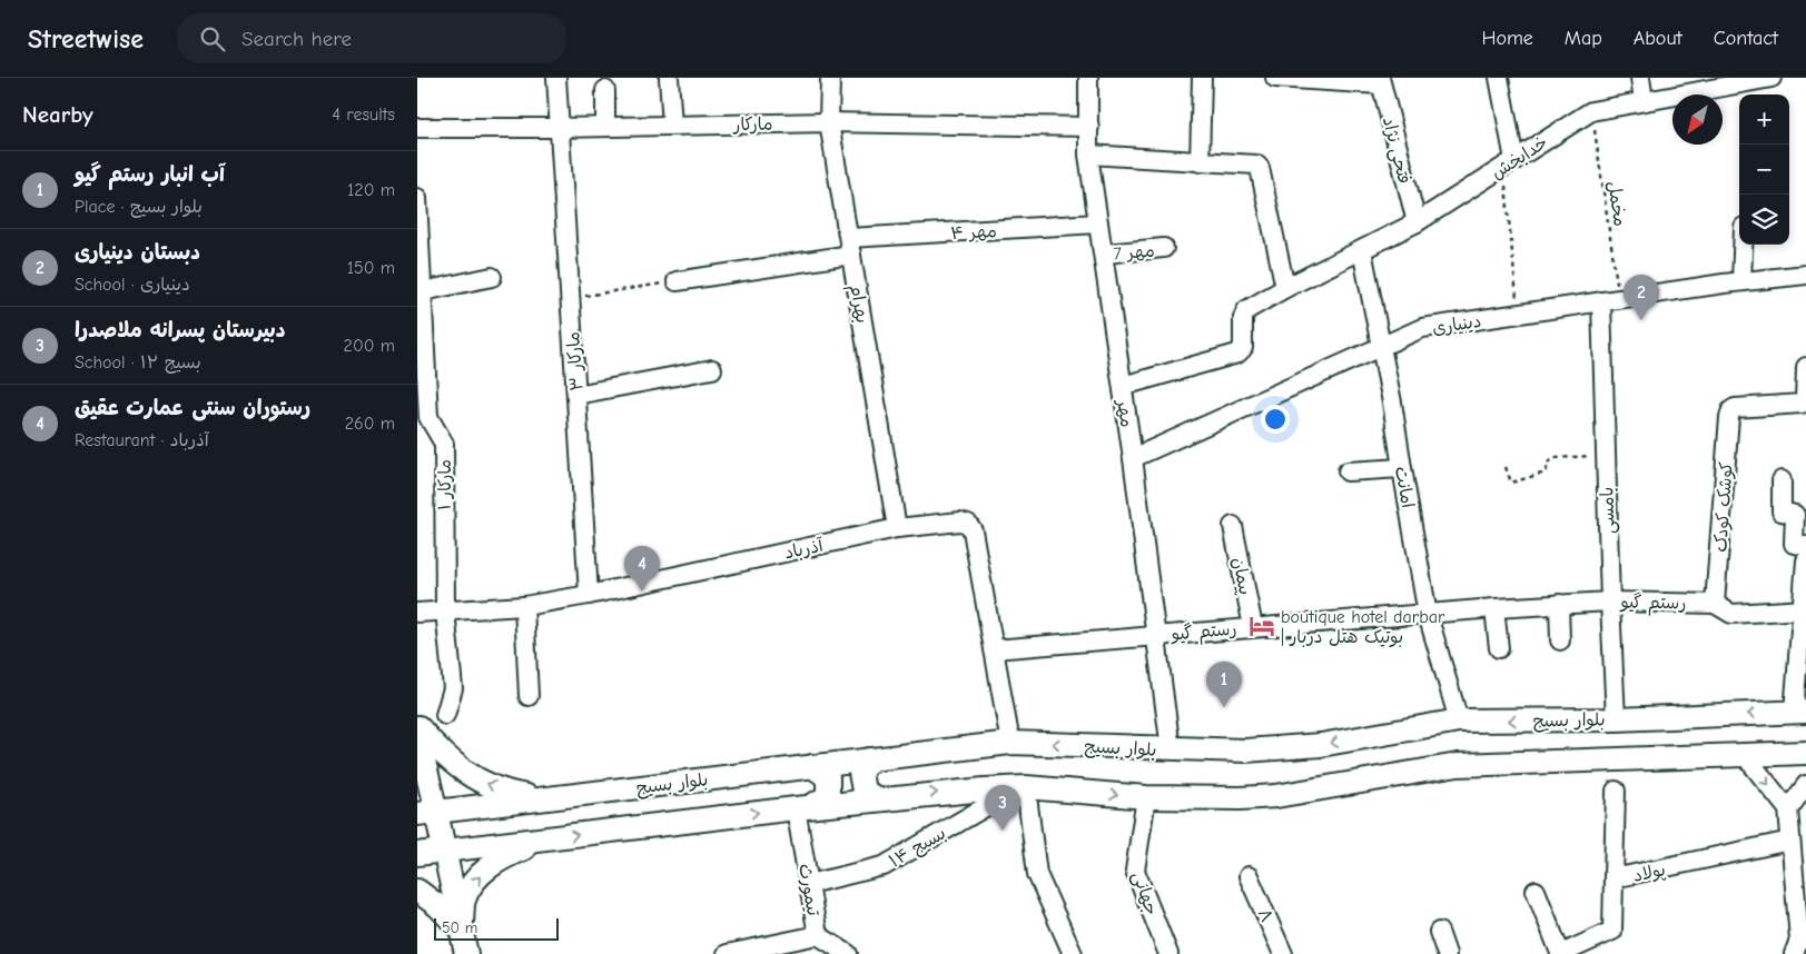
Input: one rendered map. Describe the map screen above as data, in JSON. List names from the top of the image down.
{
  "streets": {
    "main road": ["بلوار بسیج"],
    "street": [
      "مارکار",
      "فتحی نژاد",
      "خدابخش",
      "مهر ۴",
      "مهر 7",
      "بهرام",
      "دینیاری",
      "مارکار ۳",
      "مهر",
      "مارکار ۱",
      "امانت",
      "کوشک کودک",
      "بامسی",
      "آذرباد",
      "پیمان",
      "رستم گیو",
      "بسیج ۱۴",
      "پولاد",
      "تیمورث",
      "جهانی",
      "۸"
    ],
    "path": ["مخمل"]
  },
  "crossings": [
    ["مارکار", "بهرام"],
    ["مارکار", "مارکار ۳"],
    ["مارکار", "مهر"],
    ["فتحی نژاد", "خدابخش"],
    ["خدابخش", "مخمل"],
    ["خدابخش", "مهر"],
    ["خدابخش", "امانت"],
    ["مخمل", "دینیاری"],
    ["مهر ۴", "بهرام"],
    ["مهر ۴", "مهر"],
    ["مهر 7", "مهر"],
    ["بهرام", "آذرباد"],
    ["دینیاری", "مهر"],
    ["دینیاری", "امانت"],
    ["دینیاری", "بامسی"],
    ["مارکار ۳", "آذرباد"],
    ["مهر", "رستم گیو"],
    ["مهر", "بلوار بسیج"],
    ["مارکار ۱", "آذرباد"],
    ["امانت", "رستم گیو"],
    ["امانت", "بلوار بسیج"],
    ["کوشک کودک", "رستم گیو"],
    ["بامسی", "رستم گیو"],
    ["بامسی", "بلوار بسیج"],
    ["آذرباد", "رستم گیو"],
    ["آذرباد", "بلوار بسیج"],
    ["پیمان", "رستم گیو"],
    ["بسیج ۱۴", "تیمورث"]
  ],
  "places": {
    "hotel": ["boutique hotel darbar | بوتیک هتل دربار"]
  },
  "scale_bar": "50 m",
  "north": "bottom left",
  "page": {
    "header": "Streetwise",
    "search": "Search here",
    "nav": [
      "Home",
      "Map",
      "About",
      "Contact"
    ],
    "heading": ["Nearby", "4 results"],
    "map_buttons": ["+", "−"],
    "list": [
      {
        "mark": "1",
        "name": "آب انبار رستم گیو",
        "note": "Place · بلوار بسیج",
        "value": "120 m"
      },
      {
        "mark": "2",
        "name": "دبستان دینیاری",
        "note": "School · دینیاری",
        "value": "150 m"
      },
      {
        "mark": "3",
        "name": "دبیرستان پسرانه ملاصدرا",
        "note": "School · بسیج ۱۲",
        "value": "200 m"
      },
      {
        "mark": "4",
        "name": "رستوران سنتی عمارت عقیق",
        "note": "Restaurant · آذرباد",
        "value": "260 m"
      }
    ],
    "pins": [
      "2",
      "4",
      "1",
      "3"
    ],
    "scale": "50 m"
  }
}
